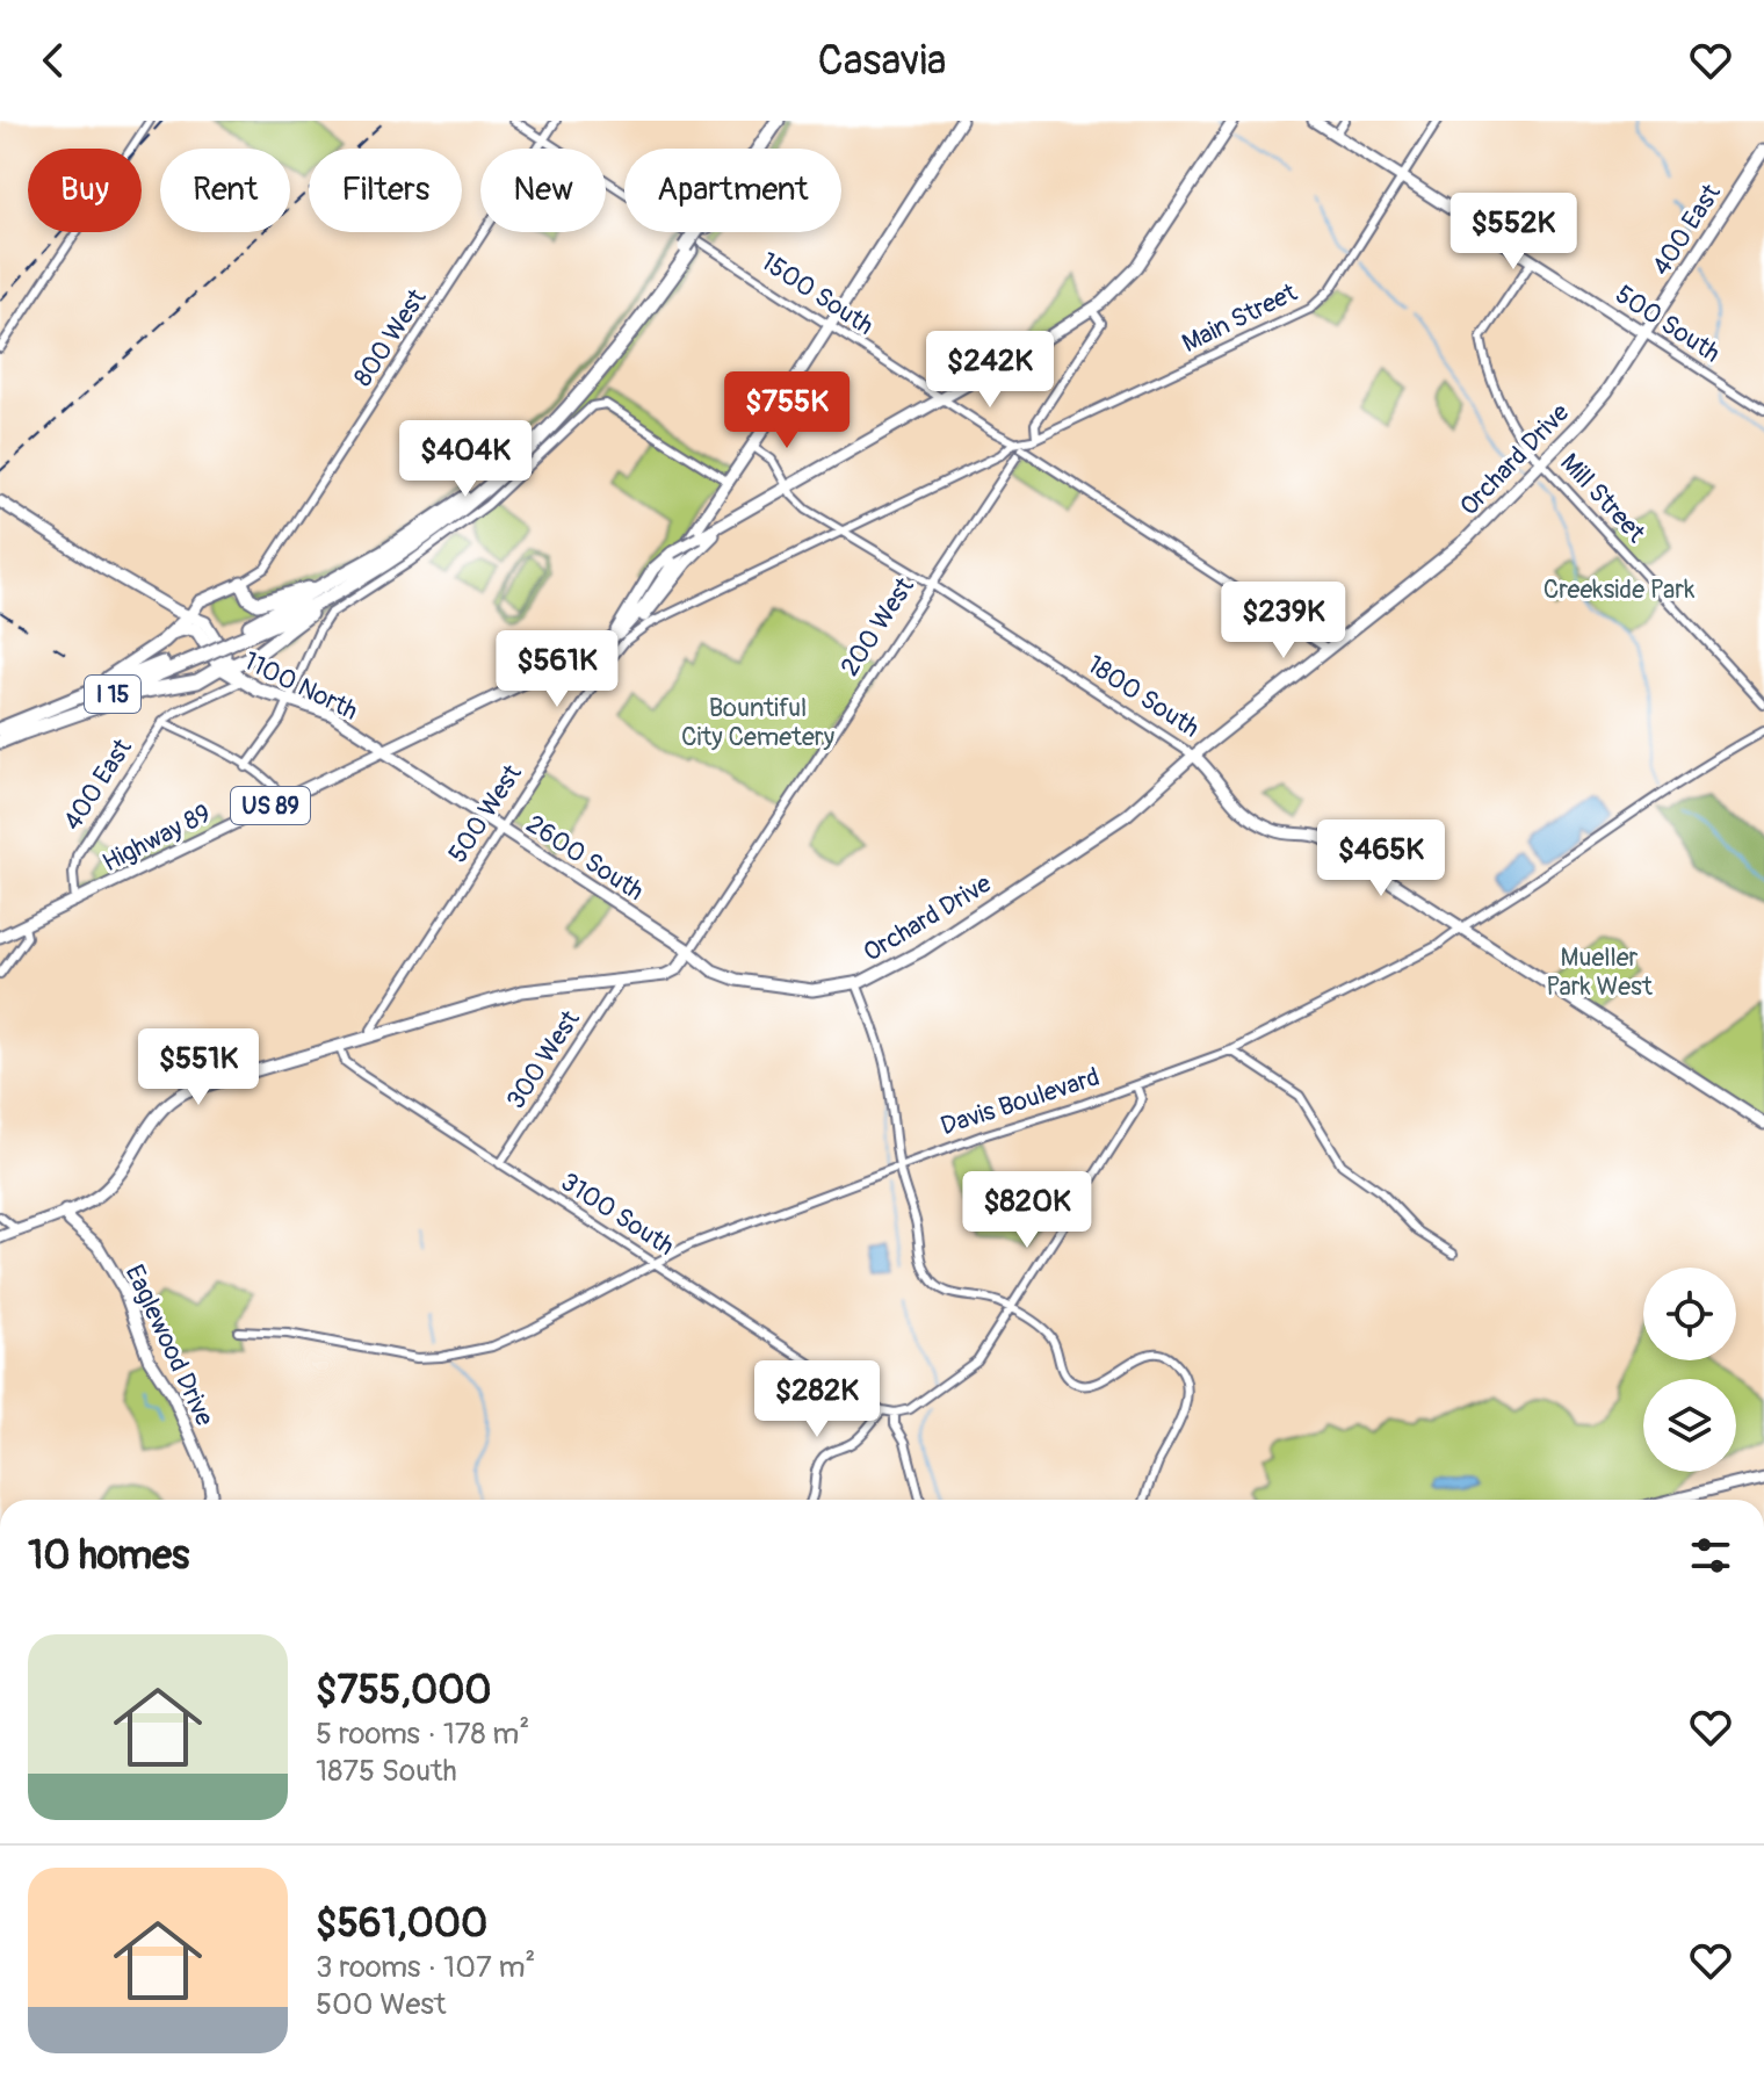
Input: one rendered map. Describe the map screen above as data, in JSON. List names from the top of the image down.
{
  "streets": {
    "highway": ["I 15"],
    "main road": [
      "400 East",
      "500 South",
      "Orchard Drive",
      "1800 South",
      "US 89",
      "Highway 89",
      "2600 South",
      "Eaglewood Drive"
    ],
    "street": [
      "1500 South",
      "Main Street",
      "800 West",
      "Mill Street",
      "200 West",
      "500 West",
      "300 West",
      "Davis Boulevard",
      "3100 South"
    ]
  },
  "crossings": [
    ["400 East", "500 South"],
    ["400 East", "Orchard Drive"],
    ["400 East", "Highway 89"],
    ["400 East", "2600 South"],
    ["1500 South", "Main Street"],
    ["1500 South", "800 West"],
    ["1500 South", "200 West"],
    ["1500 South", "US 89"],
    ["Main Street", "500 South"],
    ["Main Street", "200 West"],
    ["Main Street", "1800 South"],
    ["Main Street", "500 West"],
    ["500 South", "Orchard Drive"],
    ["500 South", "Mill Street"],
    ["Orchard Drive", "Mill Street"],
    ["Orchard Drive", "200 West"],
    ["Orchard Drive", "1800 South"],
    ["Orchard Drive", "2600 South"],
    ["200 West", "1800 South"],
    ["200 West", "2600 South"],
    ["I 15", "2600 South"],
    ["1800 South", "US 89"],
    ["1800 South", "Davis Boulevard"],
    ["US 89", "Highway 89"],
    ["US 89", "2600 South"],
    ["500 West", "2600 South"],
    ["Highway 89", "2600 South"],
    ["300 West", "3100 South"],
    ["Davis Boulevard", "3100 South"]
  ],
  "parks": ["Creekside Park", "Bountiful City Cemetery", "Mueller Park West"],
  "page": {
    "header": "Casavia",
    "chip": [
      "Buy",
      "Rent",
      "Filters",
      "New",
      "Apartment"
    ],
    "price": [
      "$552K",
      "$242K",
      "$755K",
      "$404K",
      "$239K",
      "$561K",
      "$465K",
      "$551K",
      "$820K",
      "$282K"
    ],
    "heading": "10 homes",
    "list": [
      {
        "name": "$755,000",
        "note": "5 rooms · 178 m² · 1875 South"
      },
      {
        "name": "$561,000",
        "note": "3 rooms · 107 m² · 500 West"
      }
    ]
  }
}
